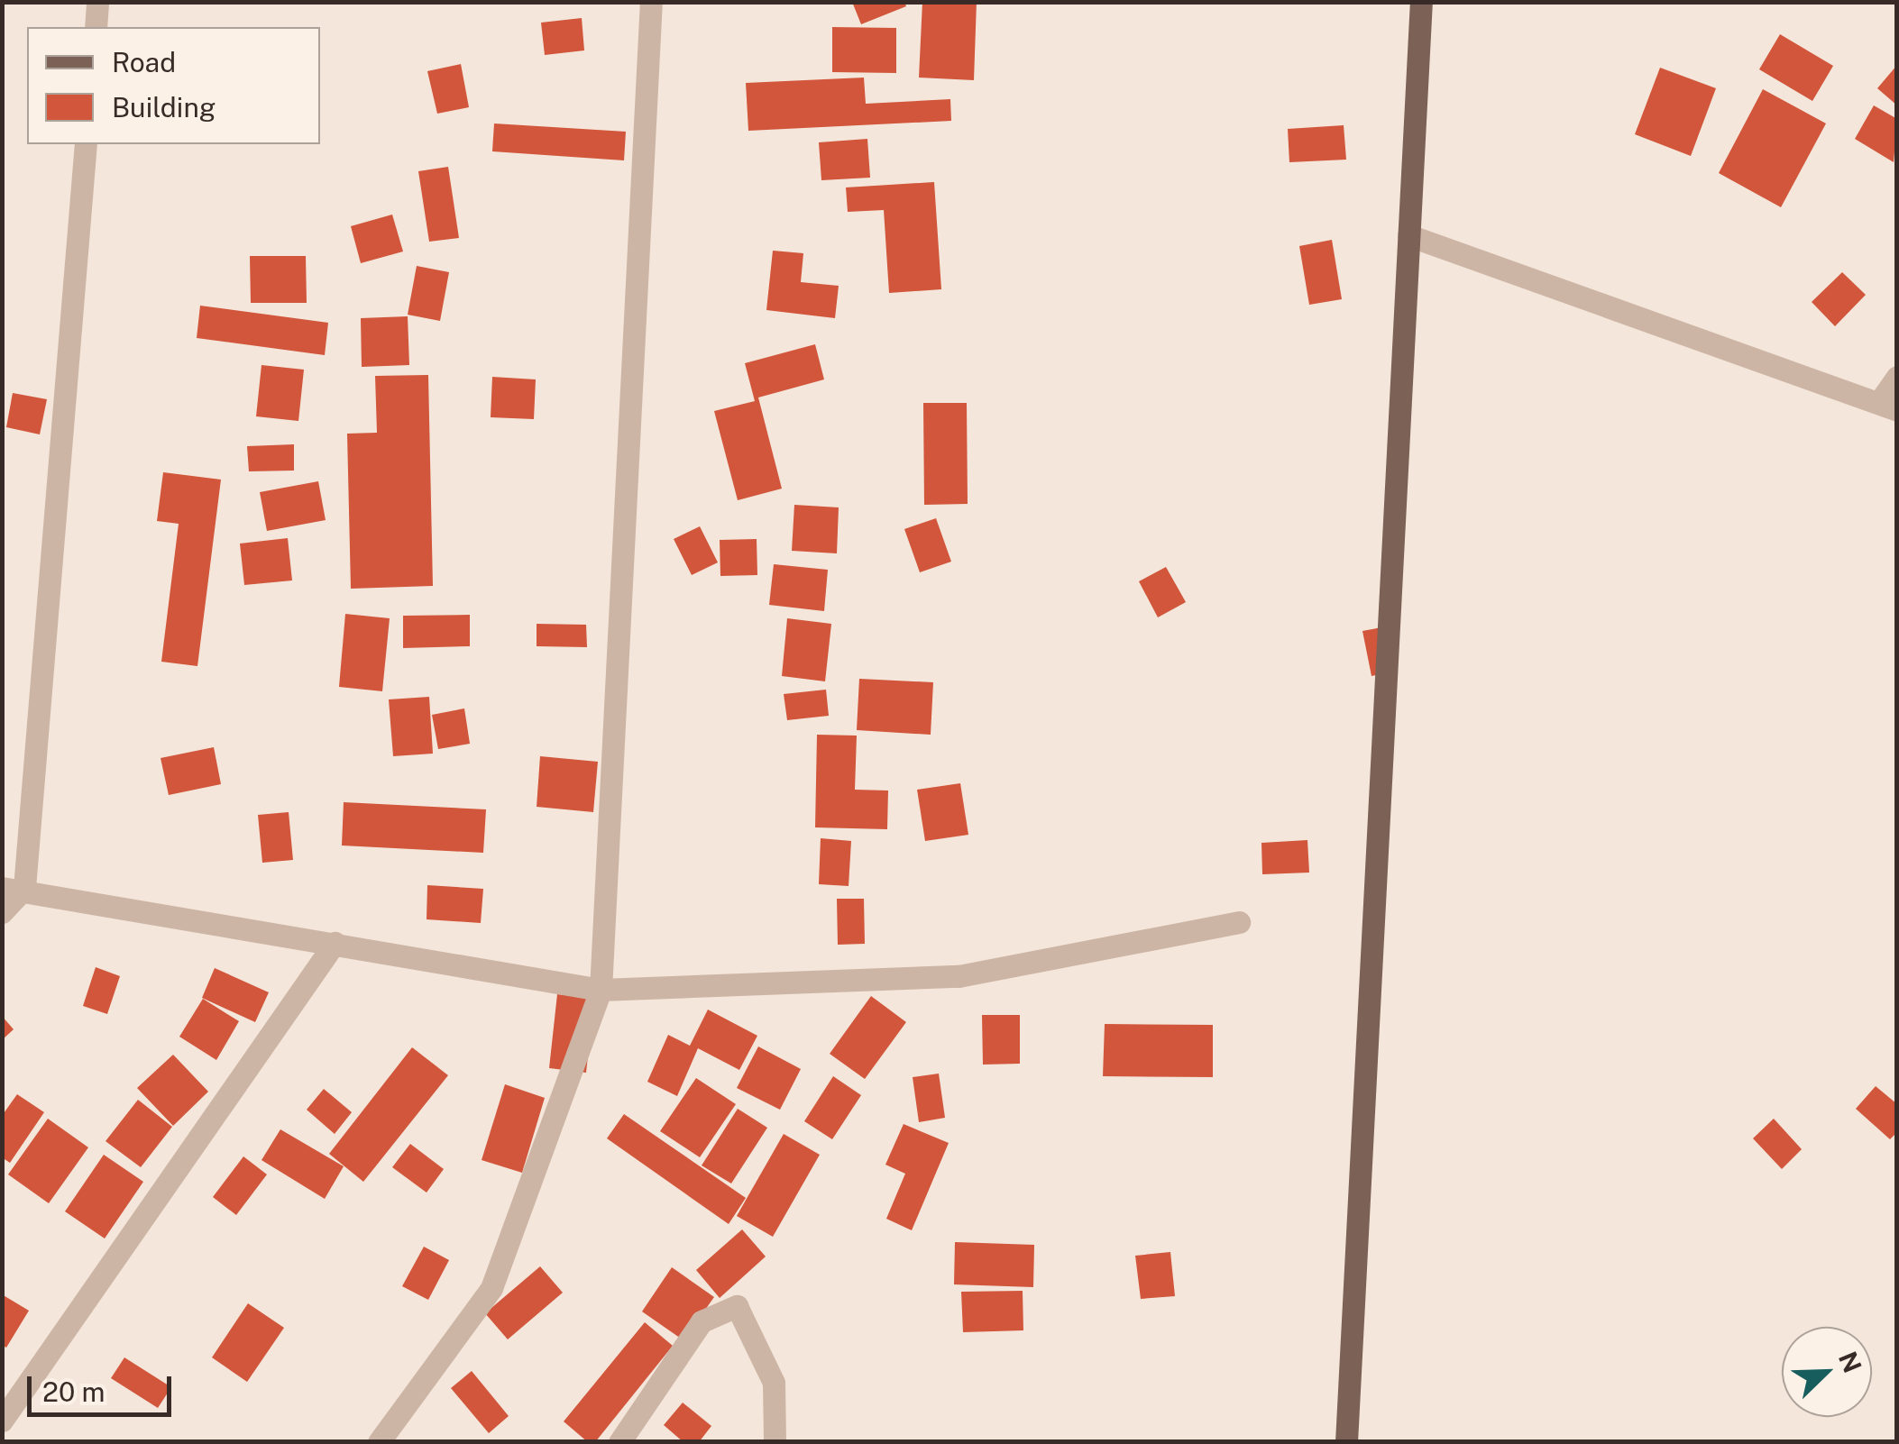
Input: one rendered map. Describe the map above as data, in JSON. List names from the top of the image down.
{
  "legend": ["Road", "Building"],
  "scale_bar": "20 m",
  "north": "top right"
}
